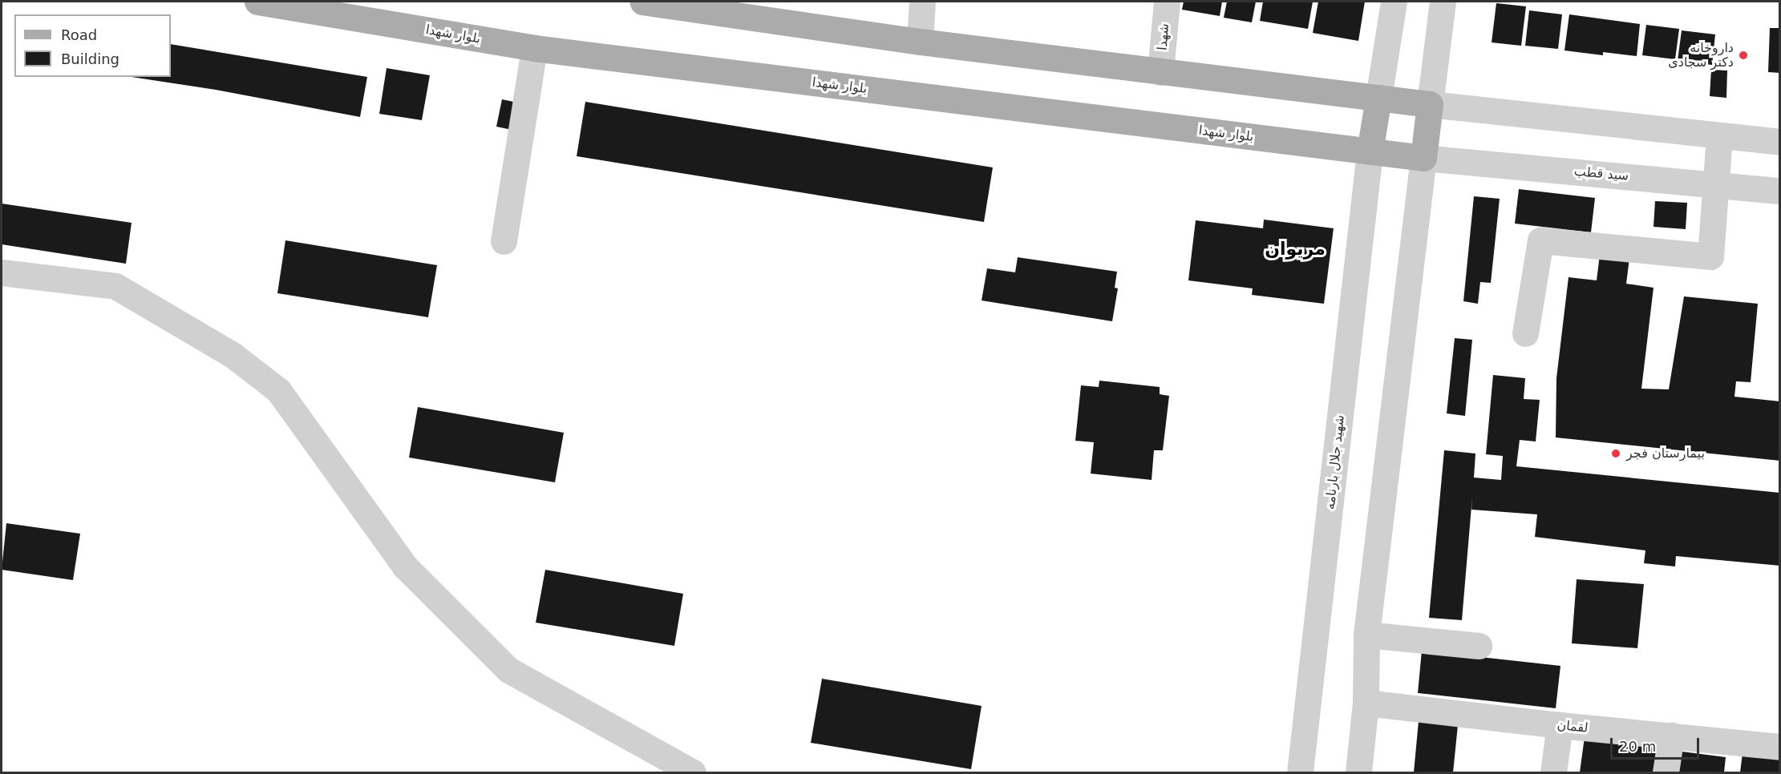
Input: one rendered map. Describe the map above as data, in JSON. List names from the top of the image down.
{
  "streets": {
    "main road": ["بلوار شهدا"],
    "street": [
      "شهدا",
      "سید قطب",
      "شهید جلال بارنامه",
      "لقمان"
    ]
  },
  "crossings": [
    ["بلوار شهدا", "سید قطب"],
    ["بلوار شهدا", "شهید جلال بارنامه"]
  ],
  "districts": ["مریوان"],
  "places": ["داروخانه دکتر سجادی", "بیمارستان فجر"],
  "legend": ["Road", "Building"],
  "scale_bar": "20 m"
}
